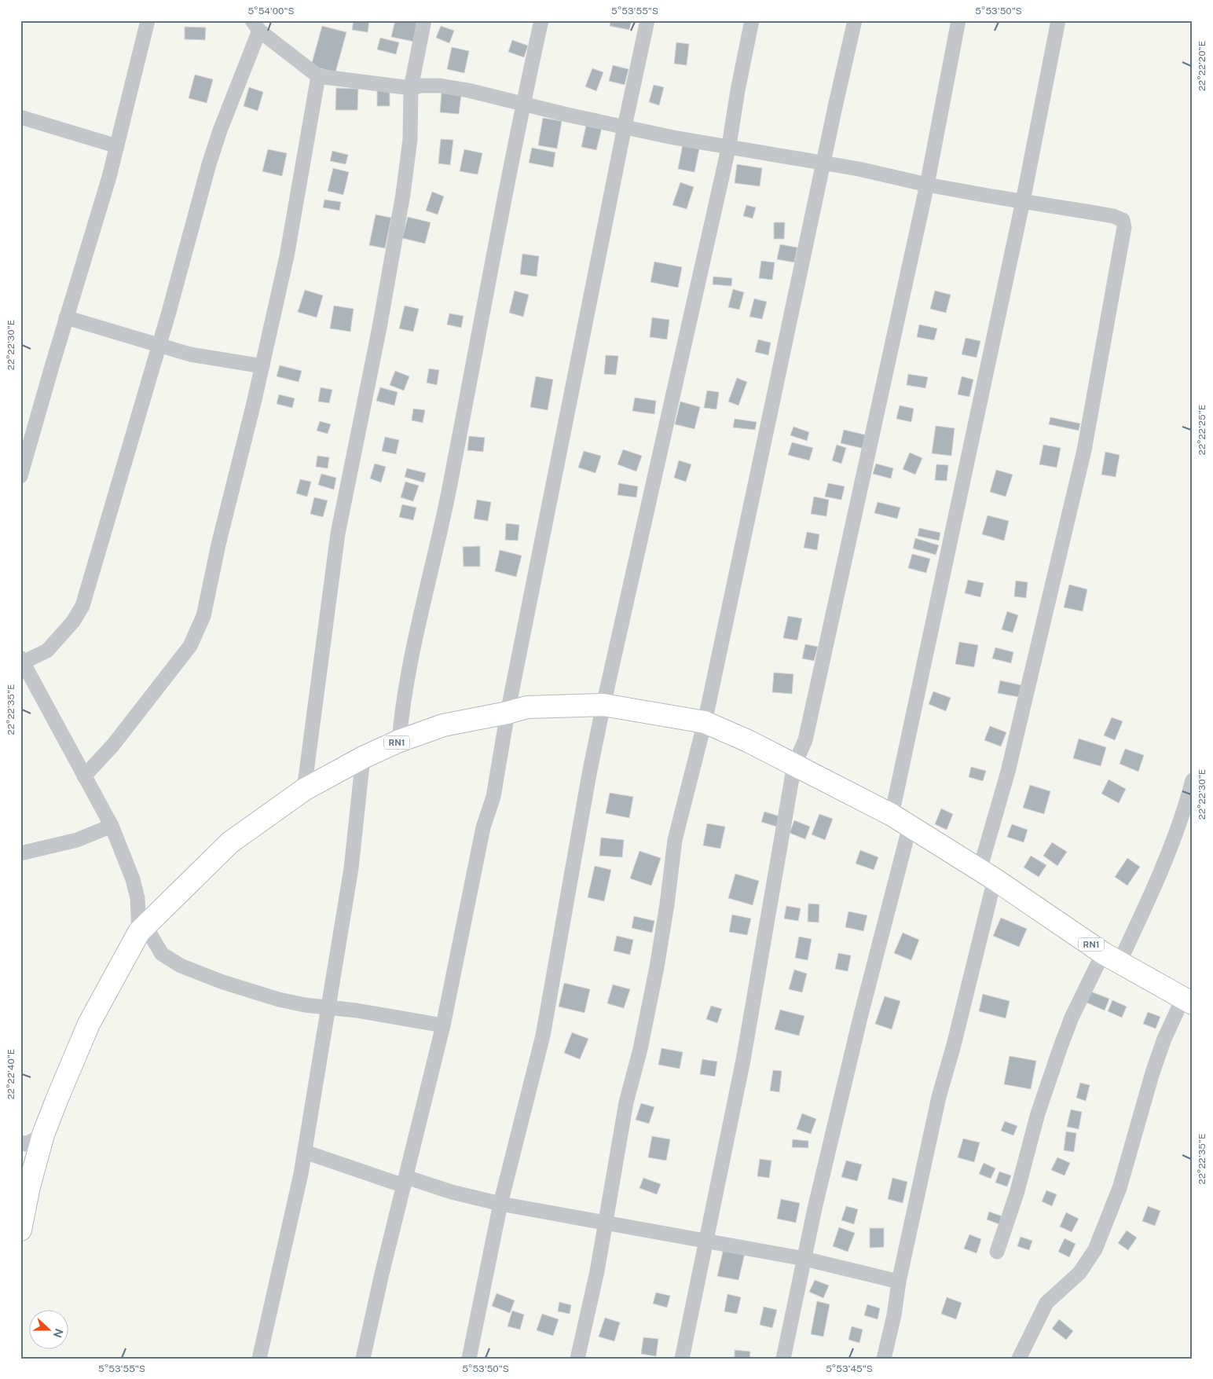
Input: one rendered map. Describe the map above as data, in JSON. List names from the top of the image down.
{
  "streets": {
    "highway": ["RN1"]
  },
  "north": "right",
  "coordinates": [
    "5°54'00\"S",
    "5°53'55\"S",
    "5°53'50\"S",
    "22°22'20\"E",
    "22°22'30\"E",
    "22°22'25\"E",
    "22°22'35\"E",
    "22°22'40\"E",
    "5°53'45\"S"
  ]
}
